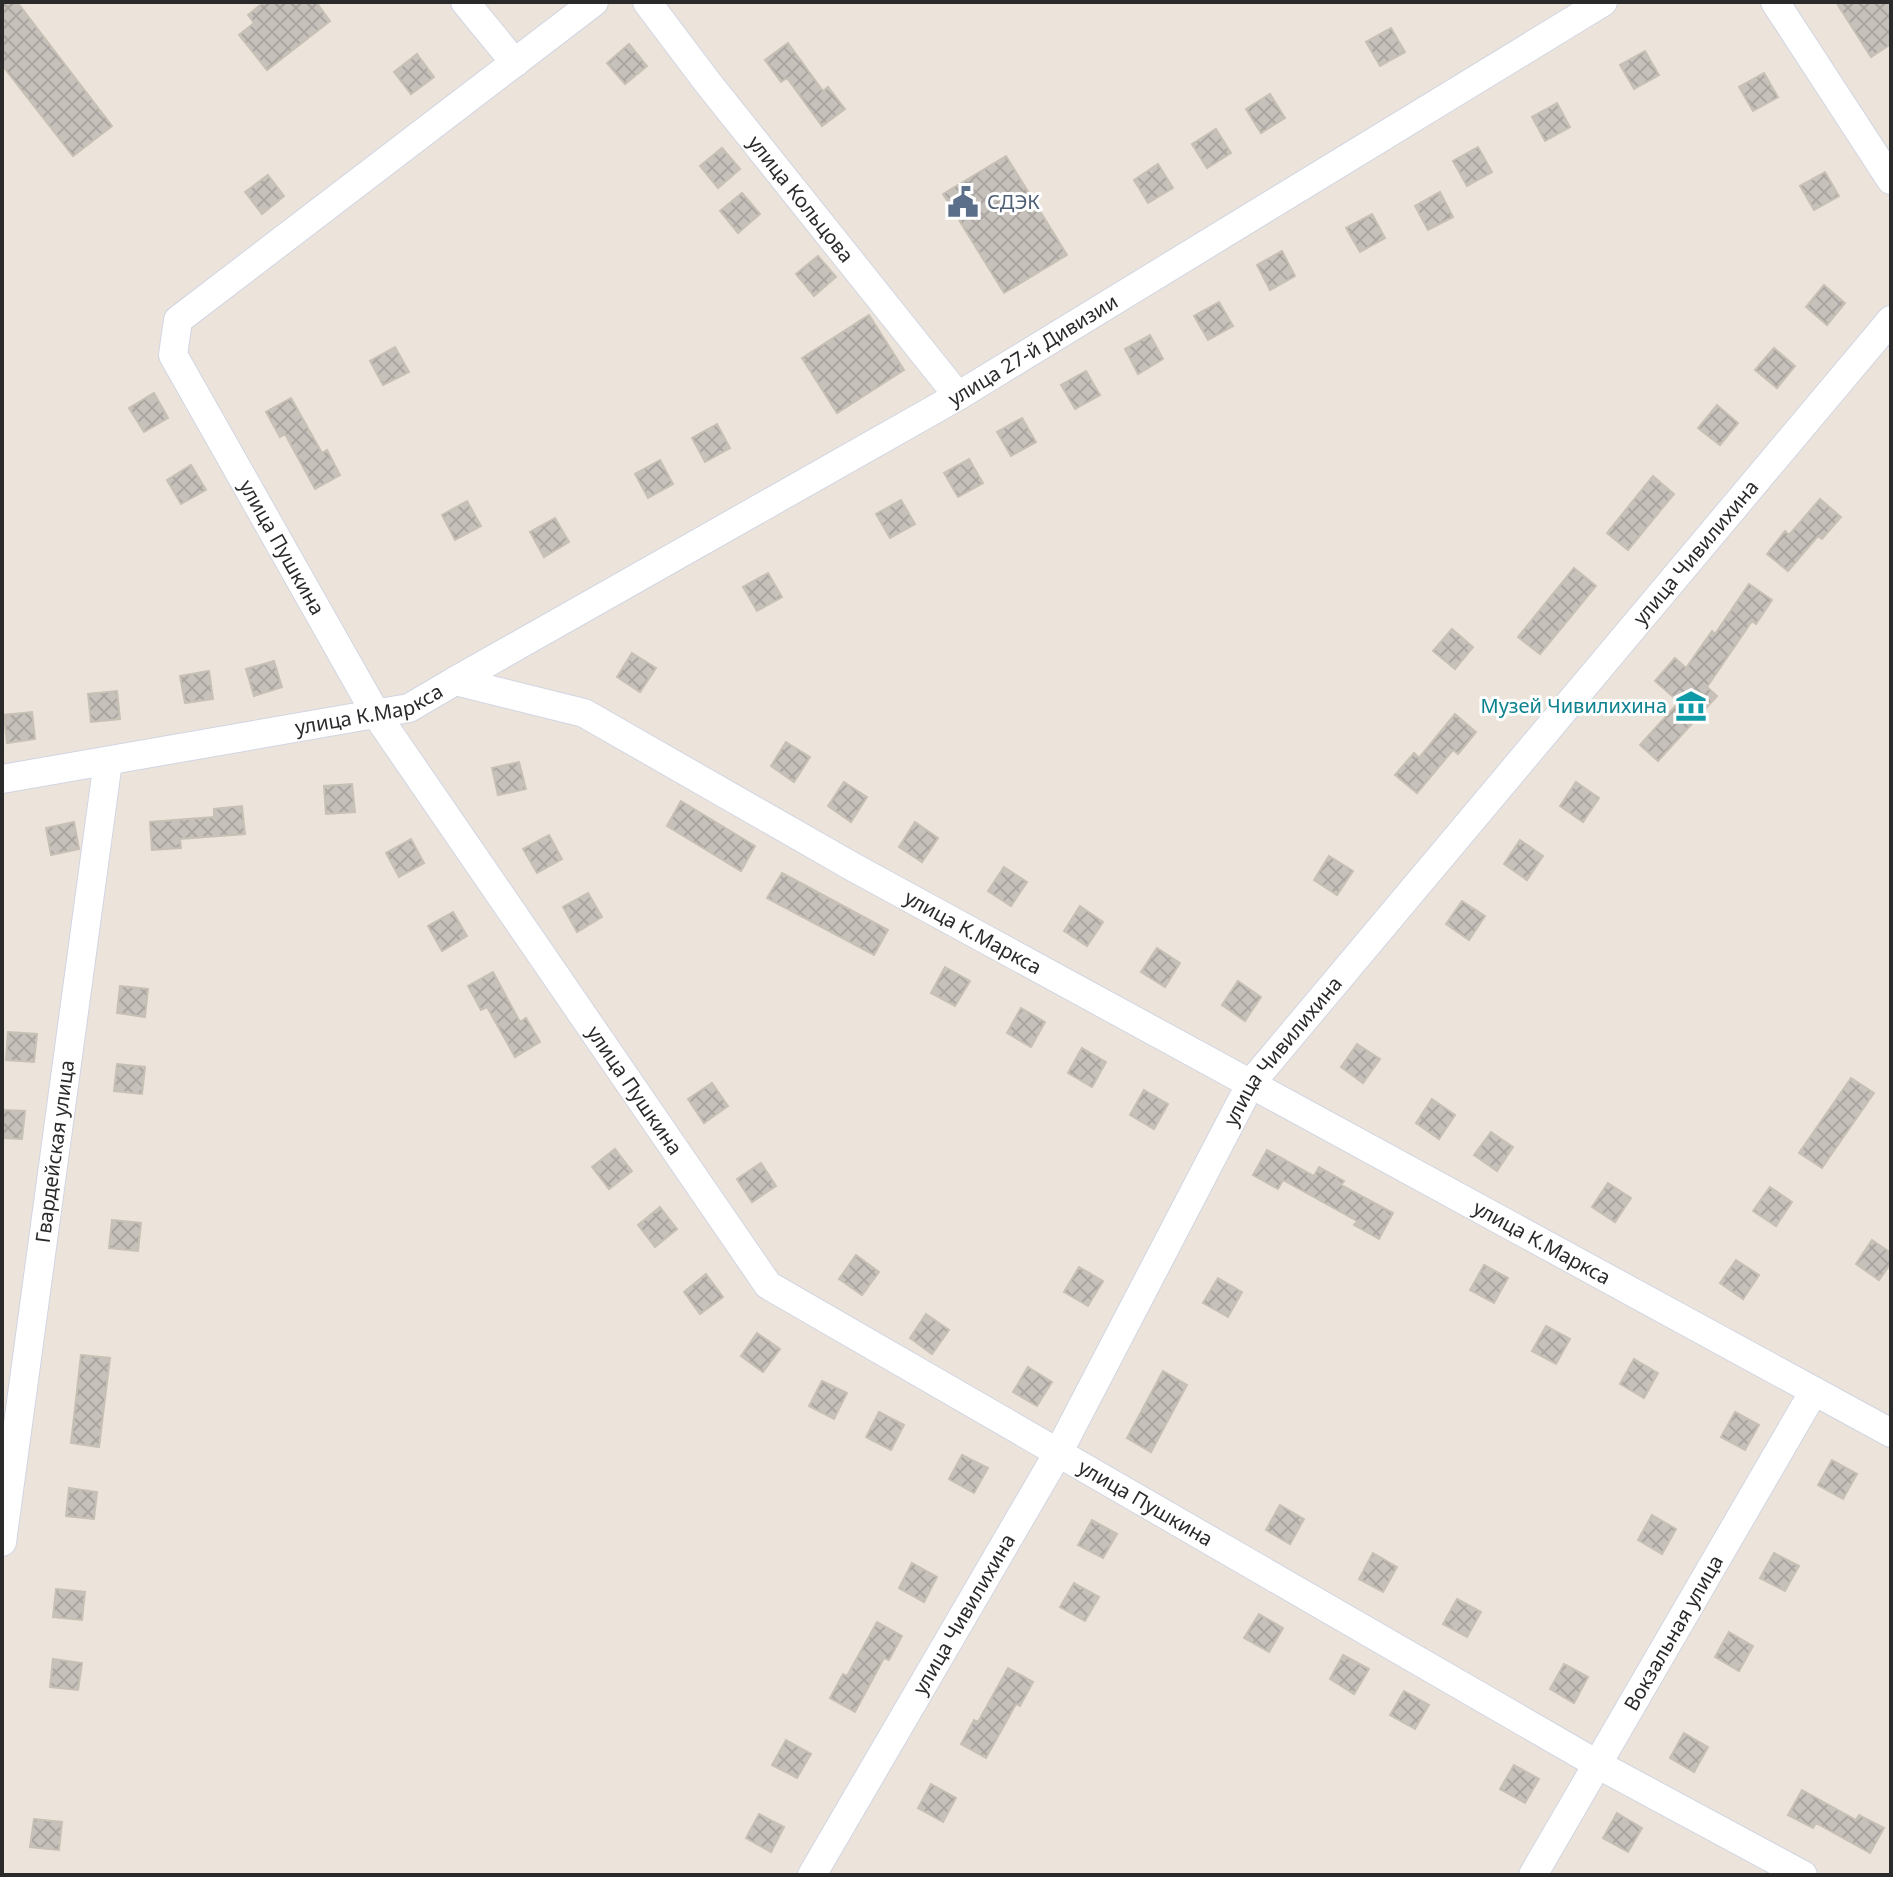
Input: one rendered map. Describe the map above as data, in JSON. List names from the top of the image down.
{
  "streets": {
    "street": [
      "улица Кольцова",
      "улица 27-й Дивизии",
      "улица Пушкина",
      "улица Чивилихина",
      "улица К.Маркса",
      "Гвардейская улица",
      "Вокзальная улица"
    ]
  },
  "crossings": [
    ["улица Кольцова", "улица 27-й Дивизии"],
    ["улица 27-й Дивизии", "улица К.Маркса"],
    ["улица Пушкина", "улица Чивилихина"],
    ["улица Пушкина", "улица К.Маркса"],
    ["улица Пушкина", "Вокзальная улица"],
    ["улица Чивилихина", "улица К.Маркса"],
    ["улица К.Маркса", "Гвардейская улица"],
    ["улица К.Маркса", "Вокзальная улица"]
  ],
  "places": {
    "public building": ["СДЭК"],
    "museum": ["Музей Чивилихина"]
  }
}
